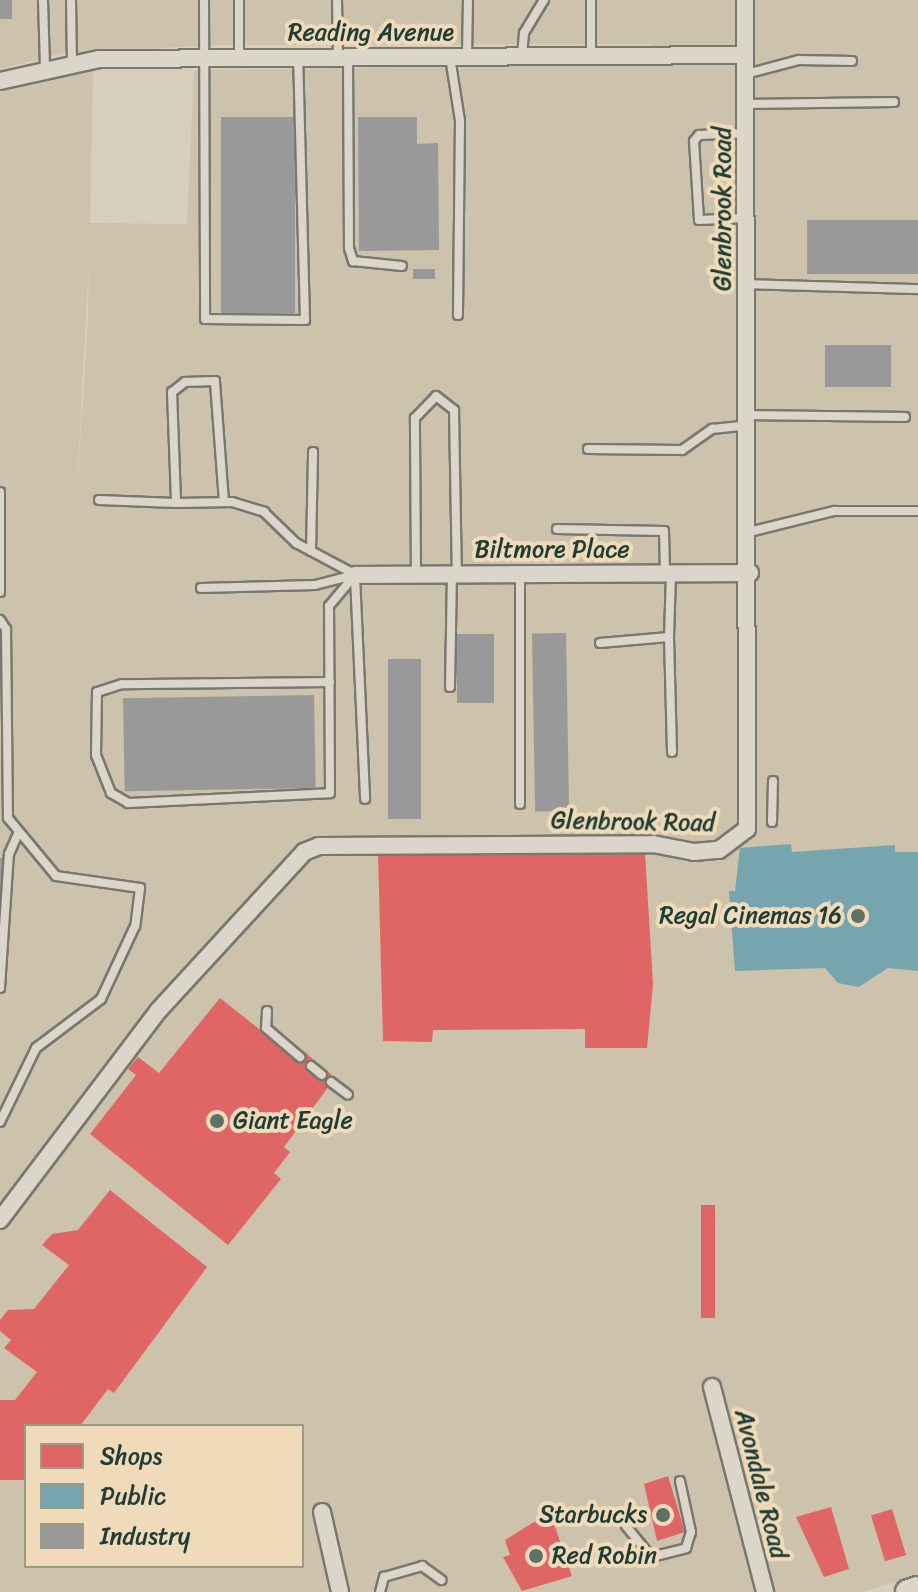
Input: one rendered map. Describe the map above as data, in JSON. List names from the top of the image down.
{
  "streets": {
    "street": [
      "Reading Avenue",
      "Glenbrook Road",
      "Biltmore Place",
      "Avondale Road"
    ]
  },
  "crossings": [
    ["Reading Avenue", "Glenbrook Road"],
    ["Glenbrook Road", "Biltmore Place"]
  ],
  "places": [
    "Regal Cinemas 16",
    "Giant Eagle",
    "Starbucks",
    "Red Robin"
  ],
  "legend": ["Shops", "Public", "Industry"]
}
